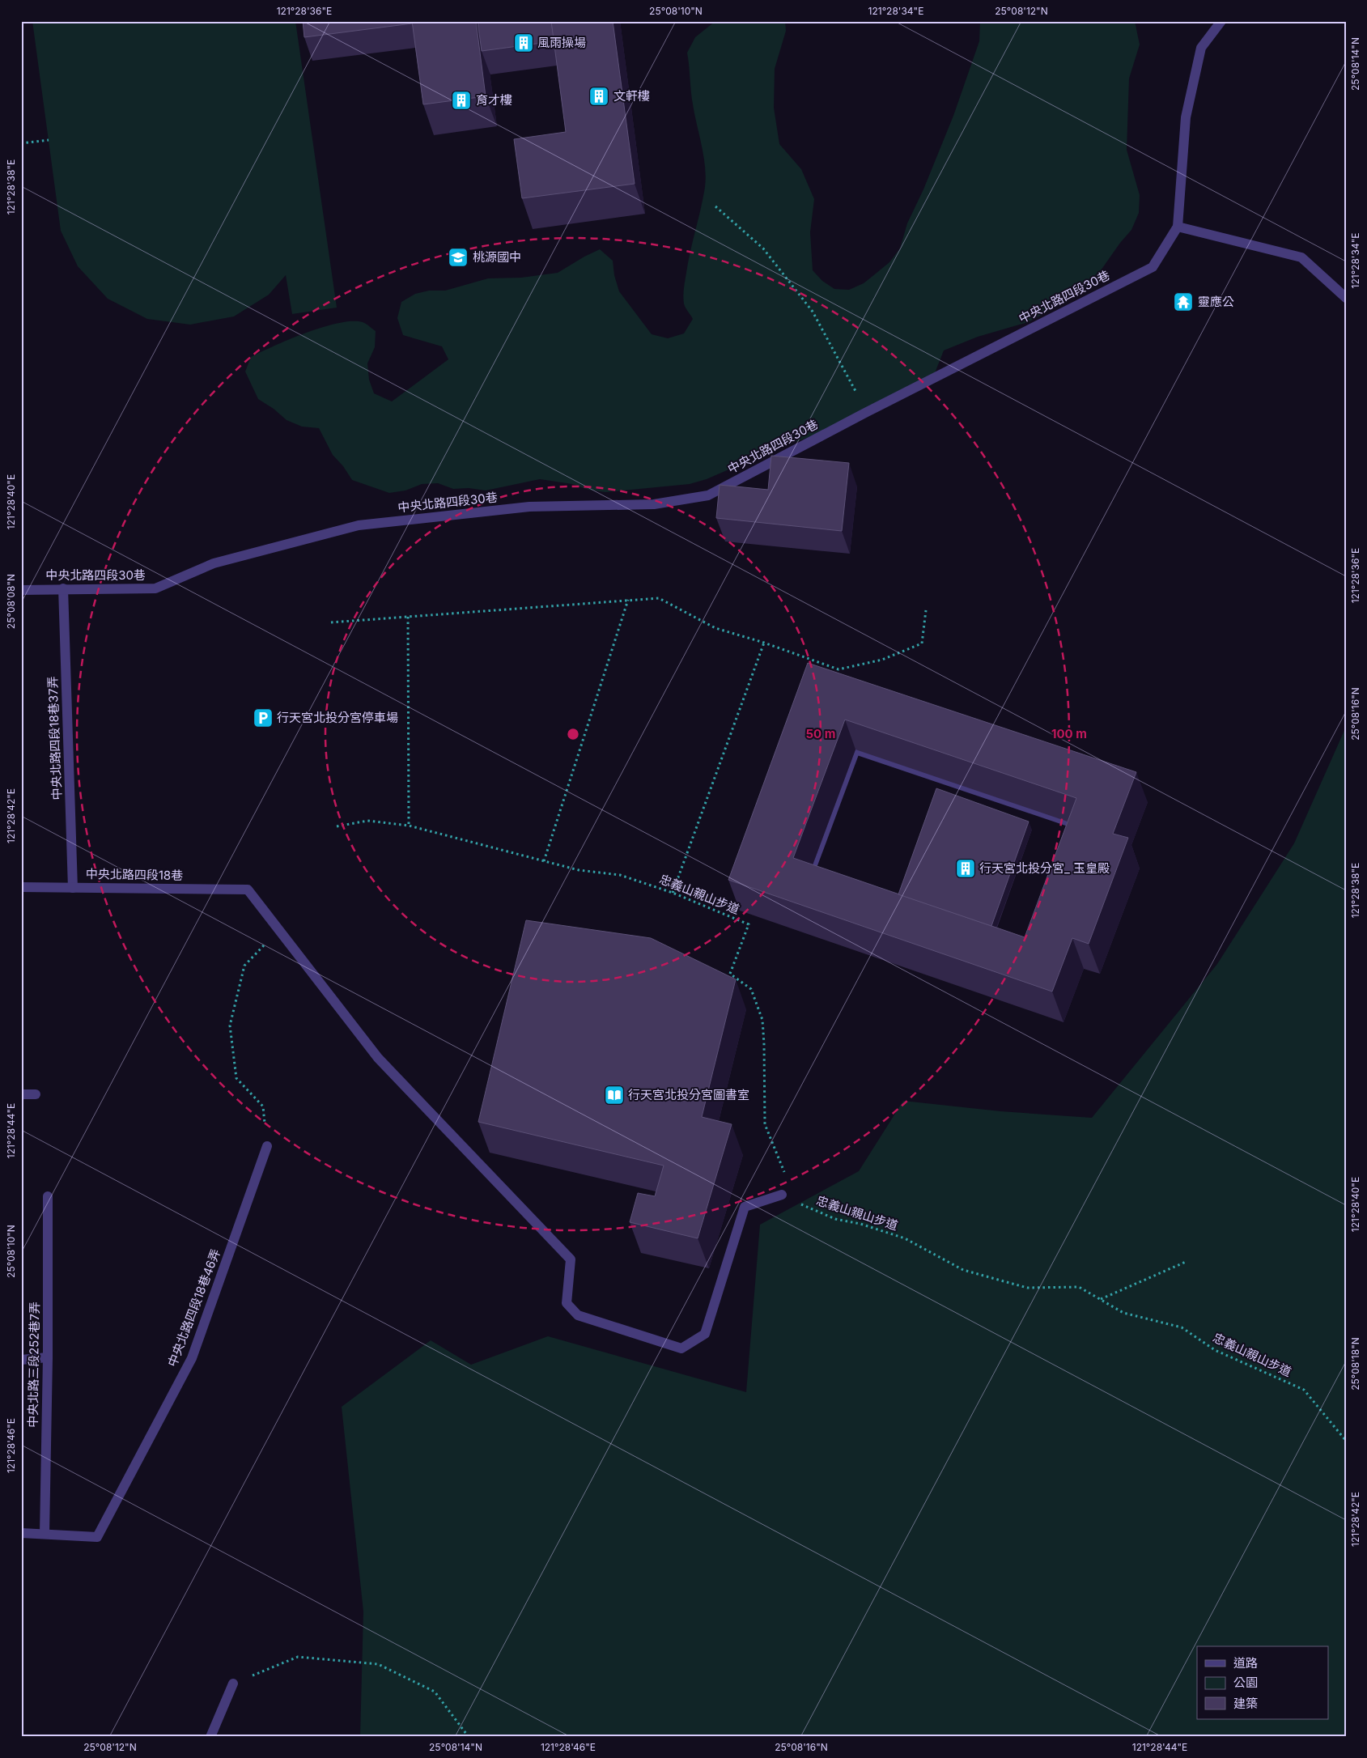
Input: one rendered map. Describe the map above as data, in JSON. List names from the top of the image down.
{
  "streets": {
    "street": [
      "中央北路四段30巷",
      "中央北路四段18巷37弄",
      "中央北路四段18巷",
      "中央北路四段18巷46弄",
      "中央北路三段252巷7弄"
    ],
    "path": ["忠義山親山步道"]
  },
  "crossings": [
    ["中央北路四段30巷", "中央北路四段18巷37弄"],
    ["中央北路四段18巷37弄", "中央北路四段18巷"],
    ["中央北路四段18巷46弄", "中央北路三段252巷7弄"]
  ],
  "places": {
    "building": [
      "風雨操場",
      "文軒樓",
      "育才樓",
      "行天宮北投分宮_ 玉皇殿"
    ],
    "school or university": ["桃源國中"],
    "temple": ["靈應公"],
    "parking": ["行天宮北投分宮停車場"],
    "library": ["行天宮北投分宮圖書室"]
  },
  "legend": ["道路", "公園", "建築"],
  "coordinates": [
    "121°28'36\"E",
    "25°08'10\"N",
    "121°28'34\"E",
    "25°08'12\"N",
    "25°08'14\"N",
    "121°28'38\"E",
    "121°28'40\"E",
    "25°08'08\"N",
    "25°08'16\"N",
    "121°28'42\"E",
    "121°28'44\"E",
    "25°08'18\"N",
    "121°28'46\"E"
  ],
  "rings": ["50 m", "100 m"]
}
